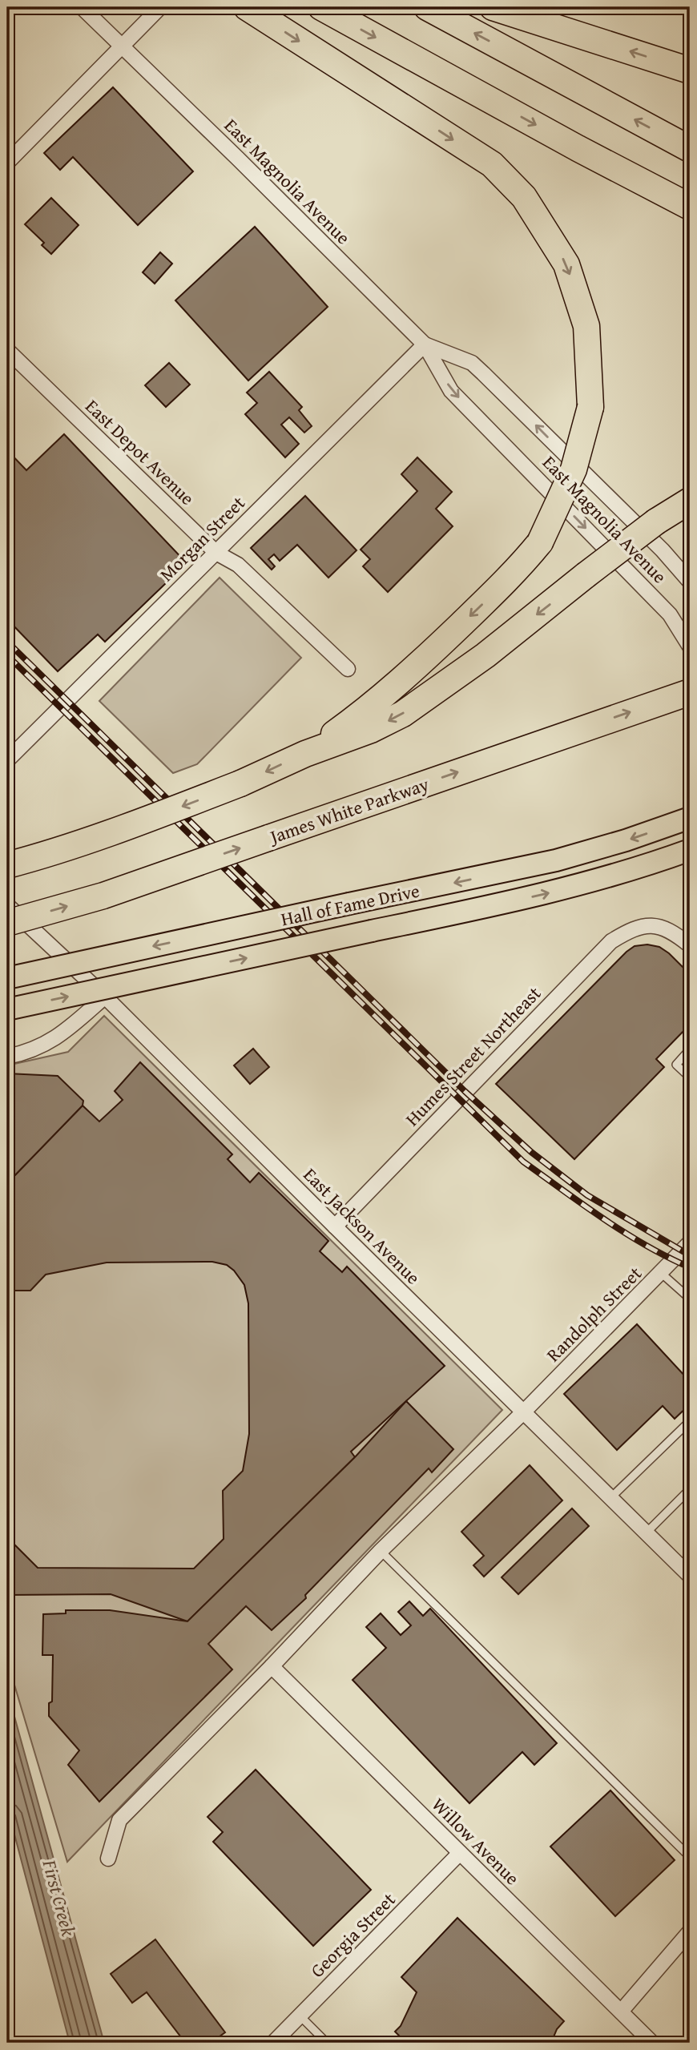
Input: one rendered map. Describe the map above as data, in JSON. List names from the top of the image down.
{
  "streets": {
    "highway": ["James White Parkway"],
    "main road": ["Hall of Fame Drive"],
    "street": [
      "East Magnolia Avenue",
      "East Depot Avenue",
      "Morgan Street",
      "Humes Street Northeast",
      "East Jackson Avenue",
      "Randolph Street",
      "Willow Avenue",
      "Georgia Street"
    ]
  },
  "crossings": [
    ["East Magnolia Avenue", "Morgan Street"],
    ["East Depot Avenue", "Morgan Street"],
    ["Humes Street Northeast", "East Jackson Avenue"],
    ["East Jackson Avenue", "Randolph Street"],
    ["Randolph Street", "Willow Avenue"],
    ["Willow Avenue", "Georgia Street"]
  ],
  "water": ["First Creek"]
}
